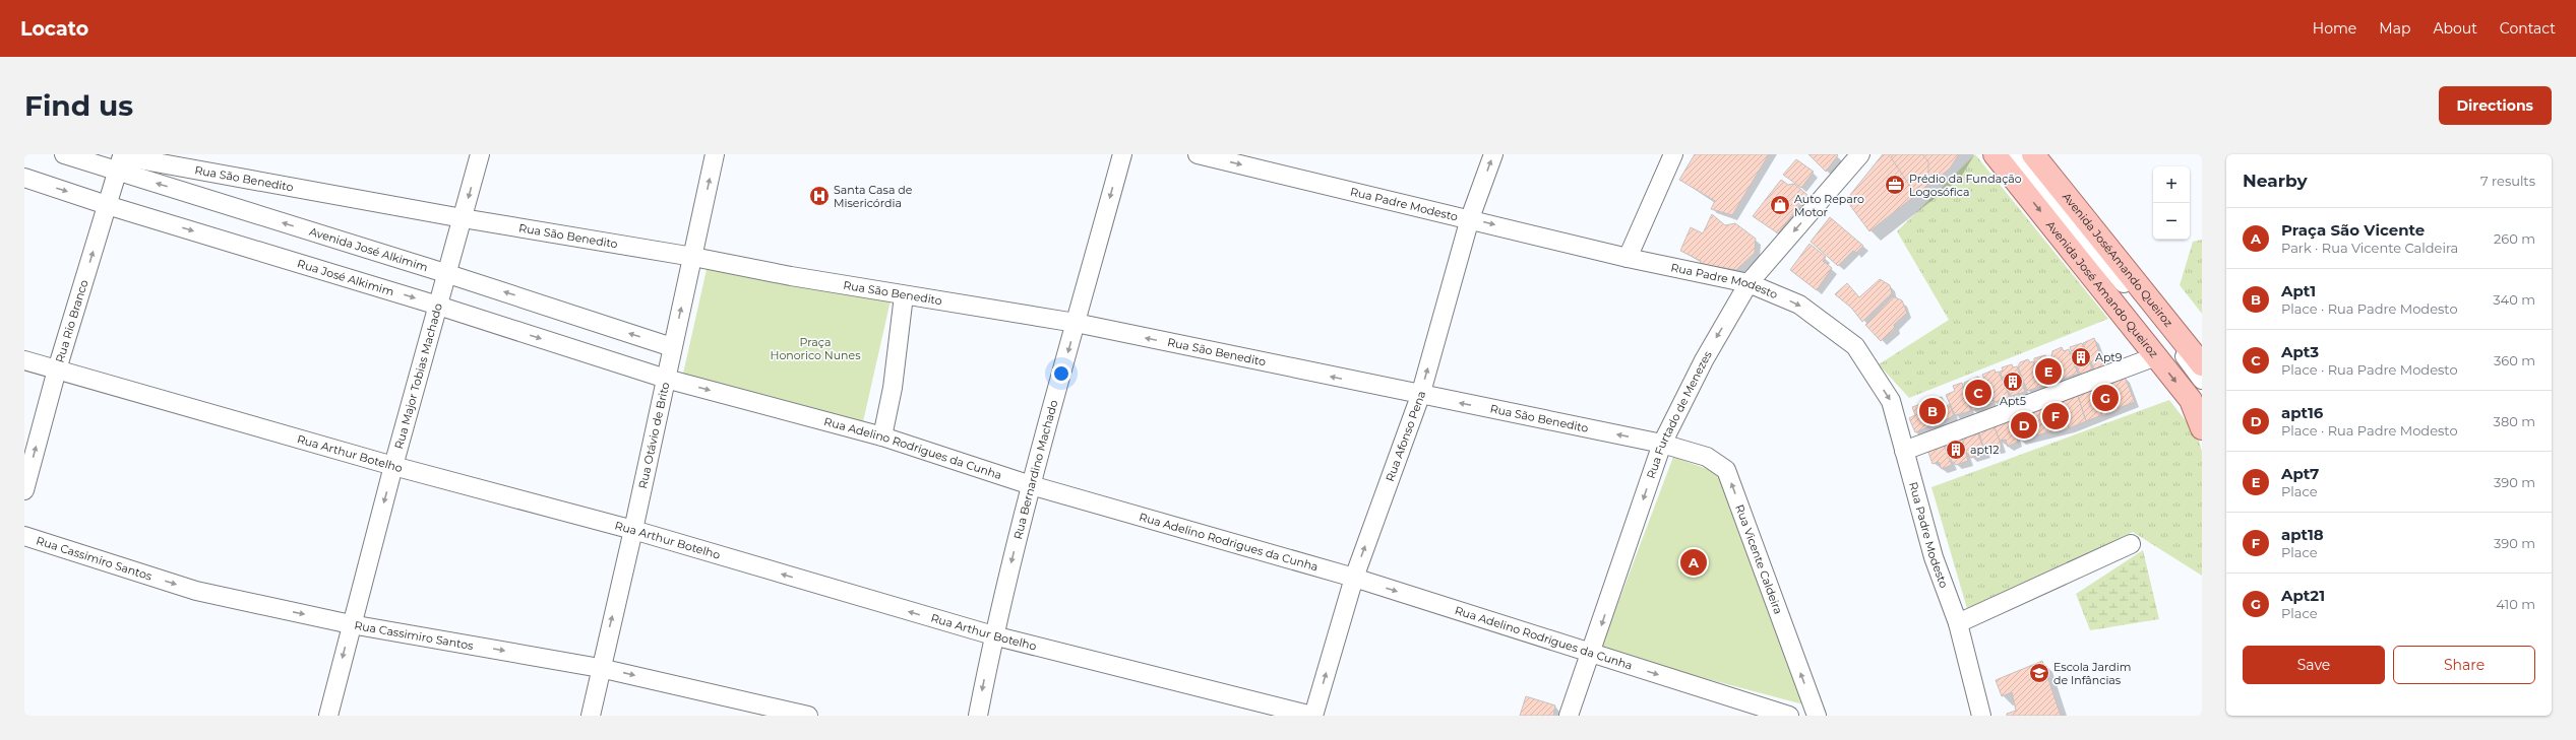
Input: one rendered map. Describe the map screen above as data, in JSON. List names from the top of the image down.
{
  "streets": {
    "main road": ["Avenida JoséAmando Queiroz", "Avenida José Amando Queiroz"],
    "street": [
      "Rua São Benedito",
      "Rua Padre Modesto",
      "Avenida José Alkimim",
      "Rua José Alkimim",
      "Rua Rio Branco",
      "Rua Major Tobias Machado",
      "Rua Furtado de Menezes",
      "Rua Otávio de Brito",
      "Rua Afonso Pena",
      "Rua Adelino Rodrigues da Cunha",
      "Rua Arthur Botelho",
      "Rua Bernardino Machado",
      "Rua Cassimiro Santos",
      "Rua Vicente Caldeira"
    ]
  },
  "crossings": [
    ["Rua São Benedito", "Avenida José Alkimim"],
    ["Rua São Benedito", "Rua Rio Branco"],
    ["Rua São Benedito", "Rua Major Tobias Machado"],
    ["Rua São Benedito", "Rua Furtado de Menezes"],
    ["Rua São Benedito", "Rua Otávio de Brito"],
    ["Rua São Benedito", "Rua Afonso Pena"],
    ["Rua São Benedito", "Rua Bernardino Machado"],
    ["Rua São Benedito", "Rua Vicente Caldeira"],
    ["Rua Padre Modesto", "Rua Furtado de Menezes"],
    ["Rua Padre Modesto", "Rua Afonso Pena"],
    ["Avenida José Alkimim", "Rua Rio Branco"],
    ["Avenida José Alkimim", "Rua Major Tobias Machado"],
    ["Avenida José Alkimim", "Rua Otávio de Brito"],
    ["Rua José Alkimim", "Rua Rio Branco"],
    ["Rua José Alkimim", "Rua Major Tobias Machado"],
    ["Rua José Alkimim", "Rua Otávio de Brito"],
    ["Rua José Alkimim", "Rua Adelino Rodrigues da Cunha"],
    ["Rua Rio Branco", "Rua Arthur Botelho"],
    ["Rua Major Tobias Machado", "Rua Arthur Botelho"],
    ["Rua Major Tobias Machado", "Rua Cassimiro Santos"],
    ["Rua Furtado de Menezes", "Rua Adelino Rodrigues da Cunha"],
    ["Rua Furtado de Menezes", "Rua Vicente Caldeira"],
    ["Rua Otávio de Brito", "Rua Adelino Rodrigues da Cunha"],
    ["Rua Otávio de Brito", "Rua Arthur Botelho"],
    ["Rua Otávio de Brito", "Rua Cassimiro Santos"],
    ["Rua Afonso Pena", "Rua Adelino Rodrigues da Cunha"],
    ["Rua Afonso Pena", "Rua Arthur Botelho"],
    ["Rua Adelino Rodrigues da Cunha", "Rua Bernardino Machado"],
    ["Rua Arthur Botelho", "Rua Bernardino Machado"]
  ],
  "one_way": [
    "Rua São Benedito",
    "Rua Padre Modesto",
    "Avenida José Alkimim",
    "Rua José Alkimim",
    "Avenida José Amando Queiroz",
    "Rua Rio Branco",
    "Rua Major Tobias Machado",
    "Rua Furtado de Menezes",
    "Rua Otávio de Brito",
    "Rua Afonso Pena",
    "Rua Adelino Rodrigues da Cunha",
    "Rua Bernardino Machado",
    "Rua Cassimiro Santos",
    "Rua Vicente Caldeira"
  ],
  "parks": ["Praça Honorico Nunes"],
  "places": {
    "office": ["Prédio da Fundação Logosófica"],
    "hospital": ["Santa Casa de Misericórdia"],
    "shop": ["Auto Reparo Motor"],
    "building": ["Apt9", "Apt5", "apt12"],
    "school or university": ["Escola Jardim de Infâncias"]
  },
  "page": {
    "header": "Locato",
    "nav": [
      "Home",
      "Map",
      "About",
      "Contact"
    ],
    "buttons": [
      "Directions",
      ["Save", "Share"]
    ],
    "title": "Find us",
    "heading": ["Nearby", "7 results"],
    "map_buttons": ["+", "−"],
    "list": [
      {
        "mark": "A",
        "name": "Praça São Vicente",
        "note": "Park · Rua Vicente Caldeira",
        "value": "260 m"
      },
      {
        "mark": "B",
        "name": "Apt1",
        "note": "Place · Rua Padre Modesto",
        "value": "340 m"
      },
      {
        "mark": "C",
        "name": "Apt3",
        "note": "Place · Rua Padre Modesto",
        "value": "360 m"
      },
      {
        "mark": "D",
        "name": "apt16",
        "note": "Place · Rua Padre Modesto",
        "value": "380 m"
      },
      {
        "mark": "E",
        "name": "Apt7",
        "note": "Place",
        "value": "390 m"
      },
      {
        "mark": "F",
        "name": "apt18",
        "note": "Place",
        "value": "390 m"
      },
      {
        "mark": "G",
        "name": "Apt21",
        "note": "Place",
        "value": "410 m"
      }
    ],
    "pins": [
      "E",
      "C",
      "G",
      "B",
      "F",
      "D",
      "A"
    ]
  }
}
